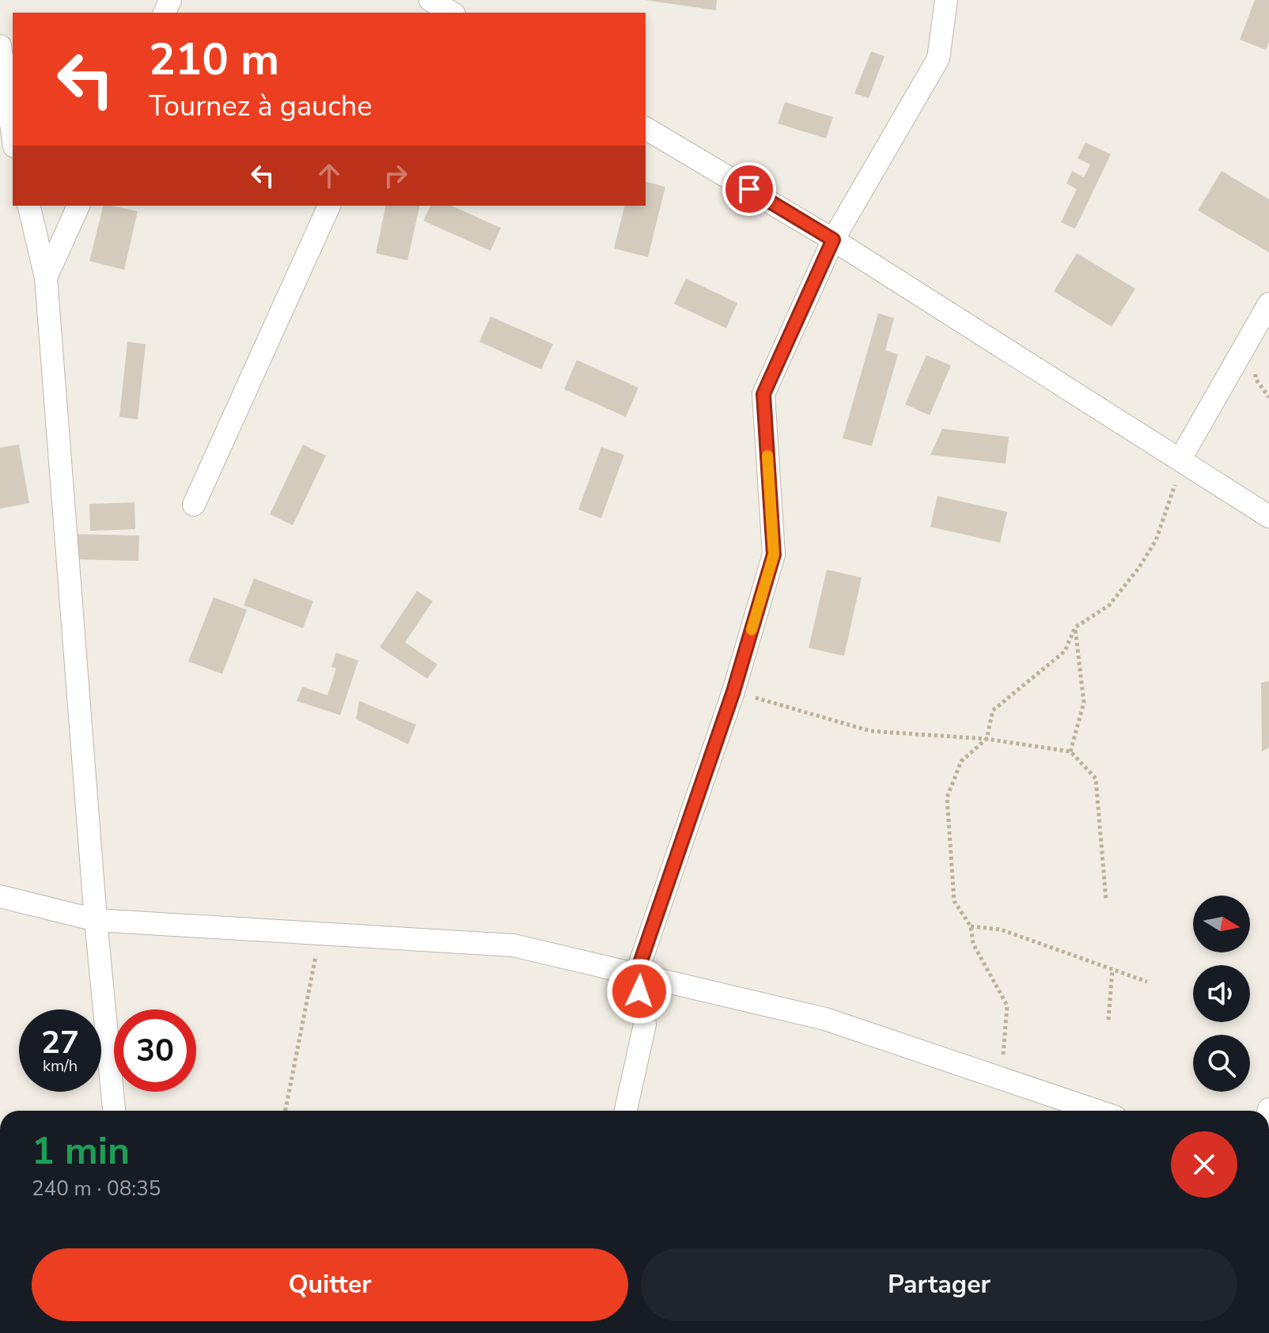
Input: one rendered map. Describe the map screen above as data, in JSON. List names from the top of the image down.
{
  "north": "right",
  "page": {
    "turn": ["210 m", "Tournez à gauche"],
    "speed": "27 km/h",
    "limit": "30",
    "heading": ["1 min", "240 m · 08:35"],
    "buttons": ["Quitter", "Partager"]
  }
}
